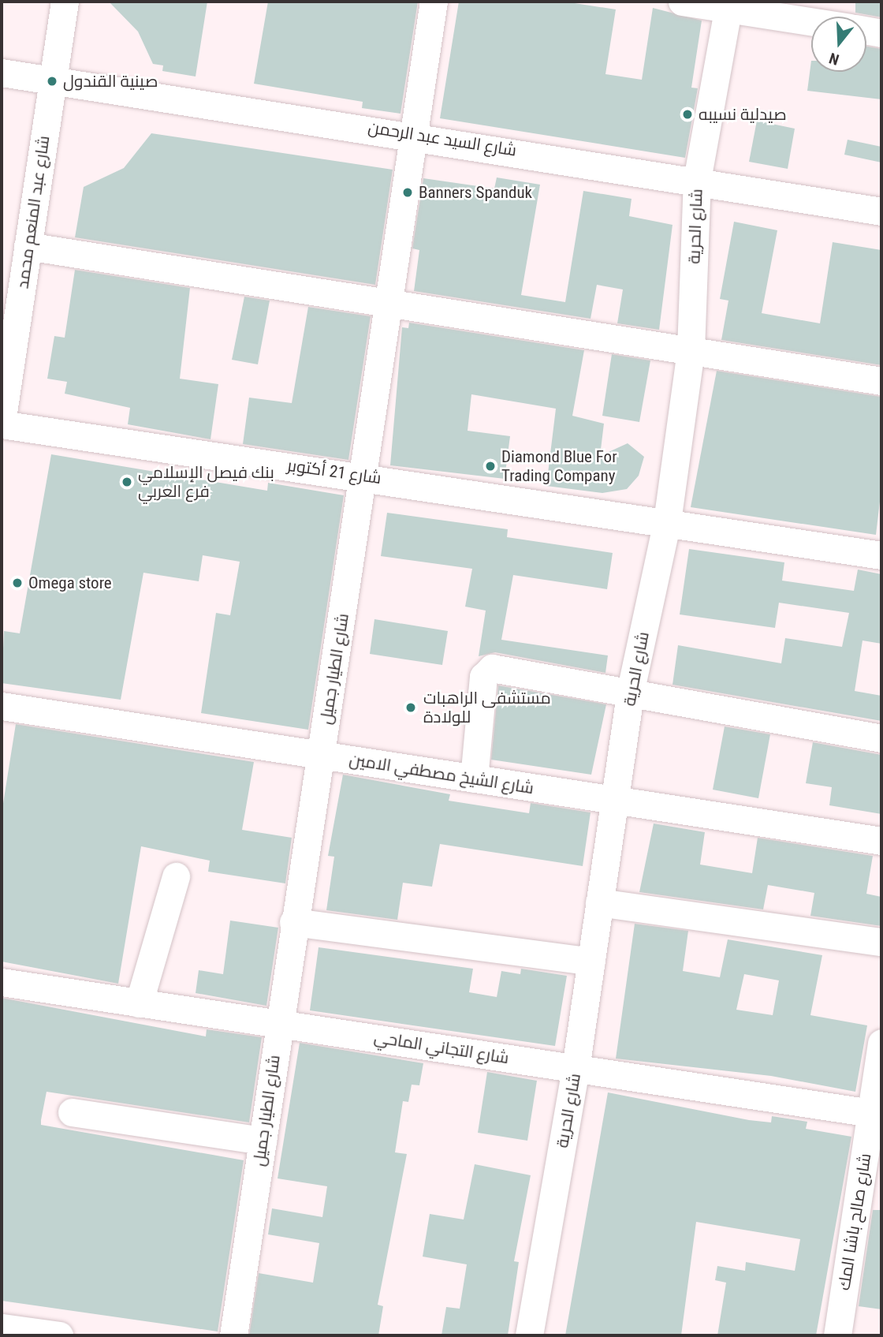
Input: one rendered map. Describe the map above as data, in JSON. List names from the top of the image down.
{
  "streets": {
    "street": [
      "شارع السيد عبد الرحمن",
      "شارع عبد المنعم محمد",
      "شارع الحرية",
      "شارع 21 أكتوبر",
      "شارع الطيار جميل",
      "شارع الشيخ مصطفي الامين",
      "شارع التجاني الماحي",
      "شارع صالح باشا المك"
    ]
  },
  "crossings": [
    ["شارع السيد عبد الرحمن", "شارع عبد المنعم محمد"],
    ["شارع السيد عبد الرحمن", "شارع الحرية"],
    ["شارع السيد عبد الرحمن", "شارع الطيار جميل"],
    ["شارع عبد المنعم محمد", "شارع 21 أكتوبر"],
    ["شارع الحرية", "شارع 21 أكتوبر"],
    ["شارع الحرية", "شارع الشيخ مصطفي الامين"],
    ["شارع الحرية", "شارع التجاني الماحي"],
    ["شارع 21 أكتوبر", "شارع الطيار جميل"],
    ["شارع الطيار جميل", "شارع الشيخ مصطفي الامين"],
    ["شارع الطيار جميل", "شارع التجاني الماحي"],
    ["شارع التجاني الماحي", "شارع صالح باشا المك"]
  ],
  "places": [
    "صينية القندول",
    "صيدلية نسيبه",
    "Banners Spanduk",
    "Diamond Blue For Trading Company",
    "بنك فيصل الإسلامي فرع العربي",
    "Omega store",
    "مستشفى الراهبات للولادة"
  ],
  "north": "bottom"
}
